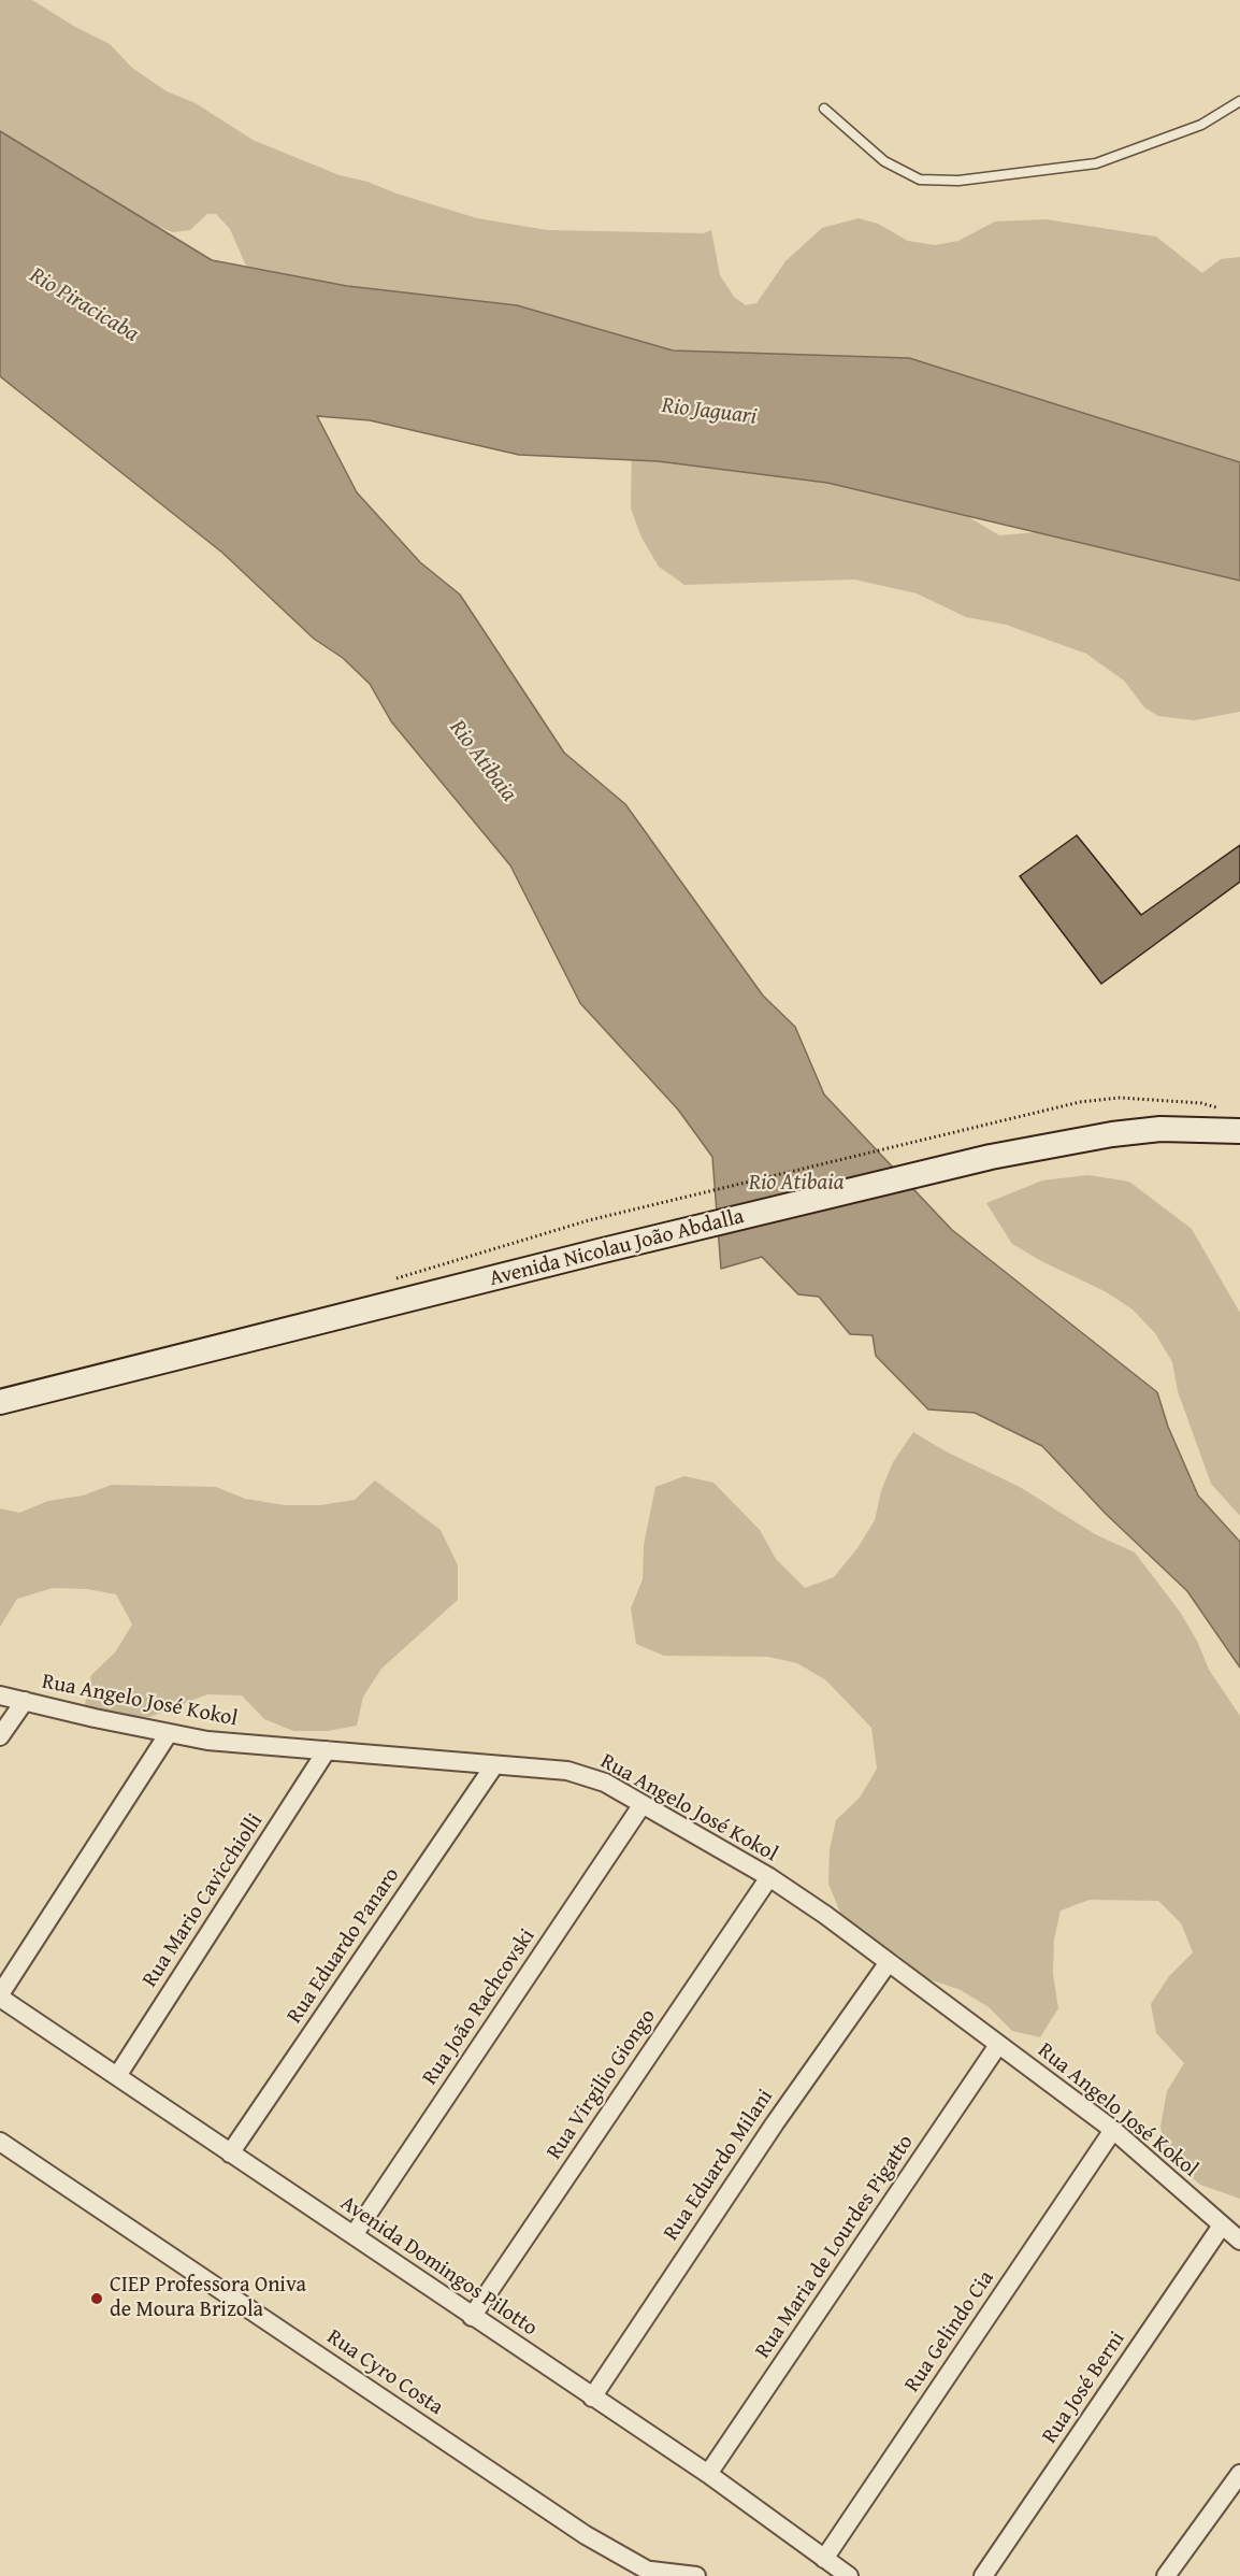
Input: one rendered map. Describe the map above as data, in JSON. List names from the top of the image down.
{
  "streets": {
    "main road": ["Avenida Nicolau João Abdalla"],
    "street": [
      "Rua Angelo José Kokol",
      "Rua Mario Cavicchiolli",
      "Rua Eduardo Panaro",
      "Rua João Rachcovski",
      "Rua Virgilio Giongo",
      "Rua Eduardo Milani",
      "Rua Maria de Lourdes Pigatto",
      "Avenida Domingos Pilotto",
      "Rua Gelindo Cia",
      "Rua Cyro Costa",
      "Rua José Berni"
    ]
  },
  "crossings": [
    ["Rua Angelo José Kokol", "Rua Mario Cavicchiolli"],
    ["Rua Angelo José Kokol", "Rua Eduardo Panaro"],
    ["Rua Angelo José Kokol", "Rua João Rachcovski"],
    ["Rua Angelo José Kokol", "Rua Virgilio Giongo"],
    ["Rua Angelo José Kokol", "Rua Eduardo Milani"],
    ["Rua Angelo José Kokol", "Rua Maria de Lourdes Pigatto"],
    ["Rua Angelo José Kokol", "Rua Gelindo Cia"],
    ["Rua Angelo José Kokol", "Rua José Berni"],
    ["Rua Mario Cavicchiolli", "Avenida Domingos Pilotto"],
    ["Rua Eduardo Panaro", "Avenida Domingos Pilotto"],
    ["Rua João Rachcovski", "Avenida Domingos Pilotto"],
    ["Rua Virgilio Giongo", "Avenida Domingos Pilotto"],
    ["Rua Eduardo Milani", "Avenida Domingos Pilotto"],
    ["Rua Maria de Lourdes Pigatto", "Avenida Domingos Pilotto"],
    ["Avenida Domingos Pilotto", "Rua Gelindo Cia"]
  ],
  "water": ["Rio Piracicaba", "Rio Jaguari", "Rio Atibaia"],
  "places": ["CIEP Professora Oniva de Moura Brizola"]
}
